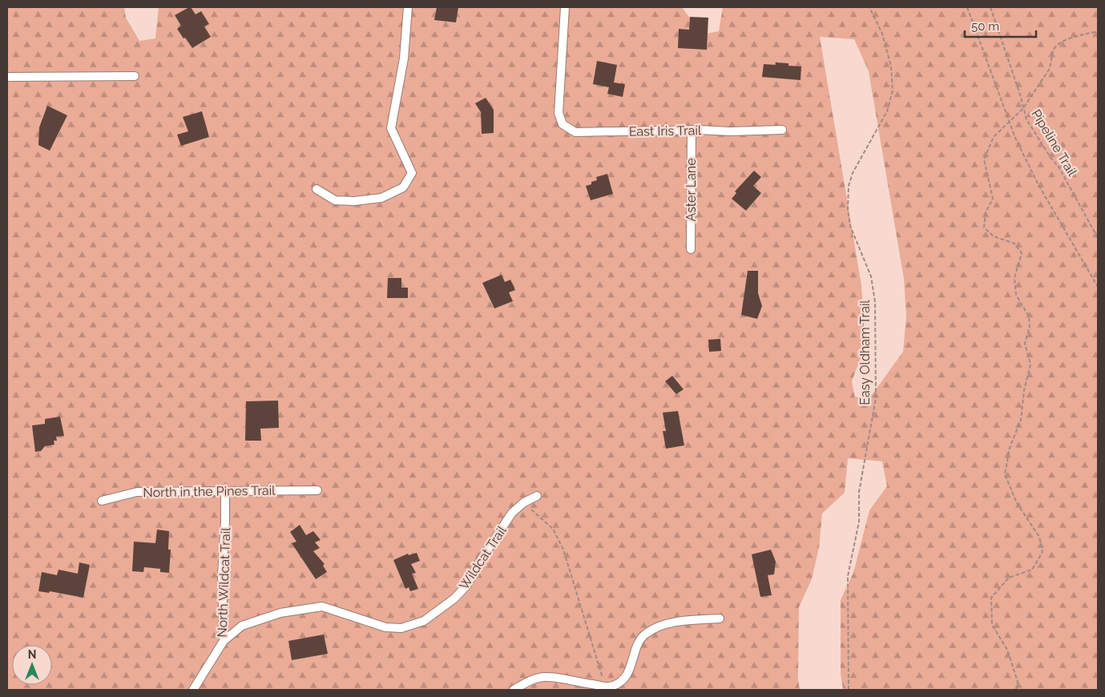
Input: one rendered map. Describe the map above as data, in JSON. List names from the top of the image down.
{
  "streets": {
    "street": [
      "East Iris Trail",
      "Aster Lane",
      "North in the Pines Trail",
      "Wildcat Trail",
      "North Wildcat Trail"
    ],
    "path": ["Pipeline Trail", "Easy Oldham Trail"]
  },
  "crossings": [
    ["East Iris Trail", "Aster Lane"],
    ["North in the Pines Trail", "North Wildcat Trail"],
    ["Wildcat Trail", "North Wildcat Trail"]
  ],
  "scale_bar": "50 m",
  "north": "top"
}
